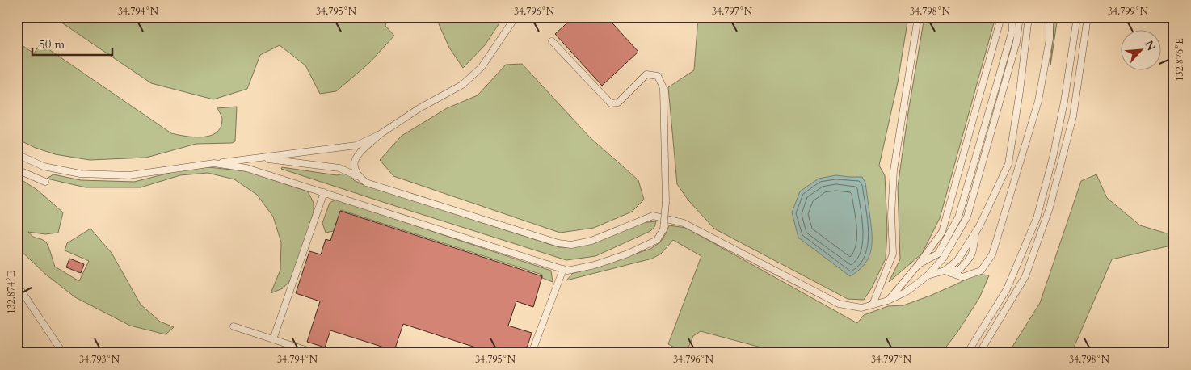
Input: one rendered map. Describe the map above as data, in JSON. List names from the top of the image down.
{
  "scale_bar": "50 m",
  "north": "top right",
  "coordinates": [
    "34.794°N",
    "34.795°N",
    "34.796°N",
    "34.797°N",
    "34.798°N",
    "34.799°N",
    "132.876°E",
    "132.874°E",
    "34.793°N"
  ]
}
